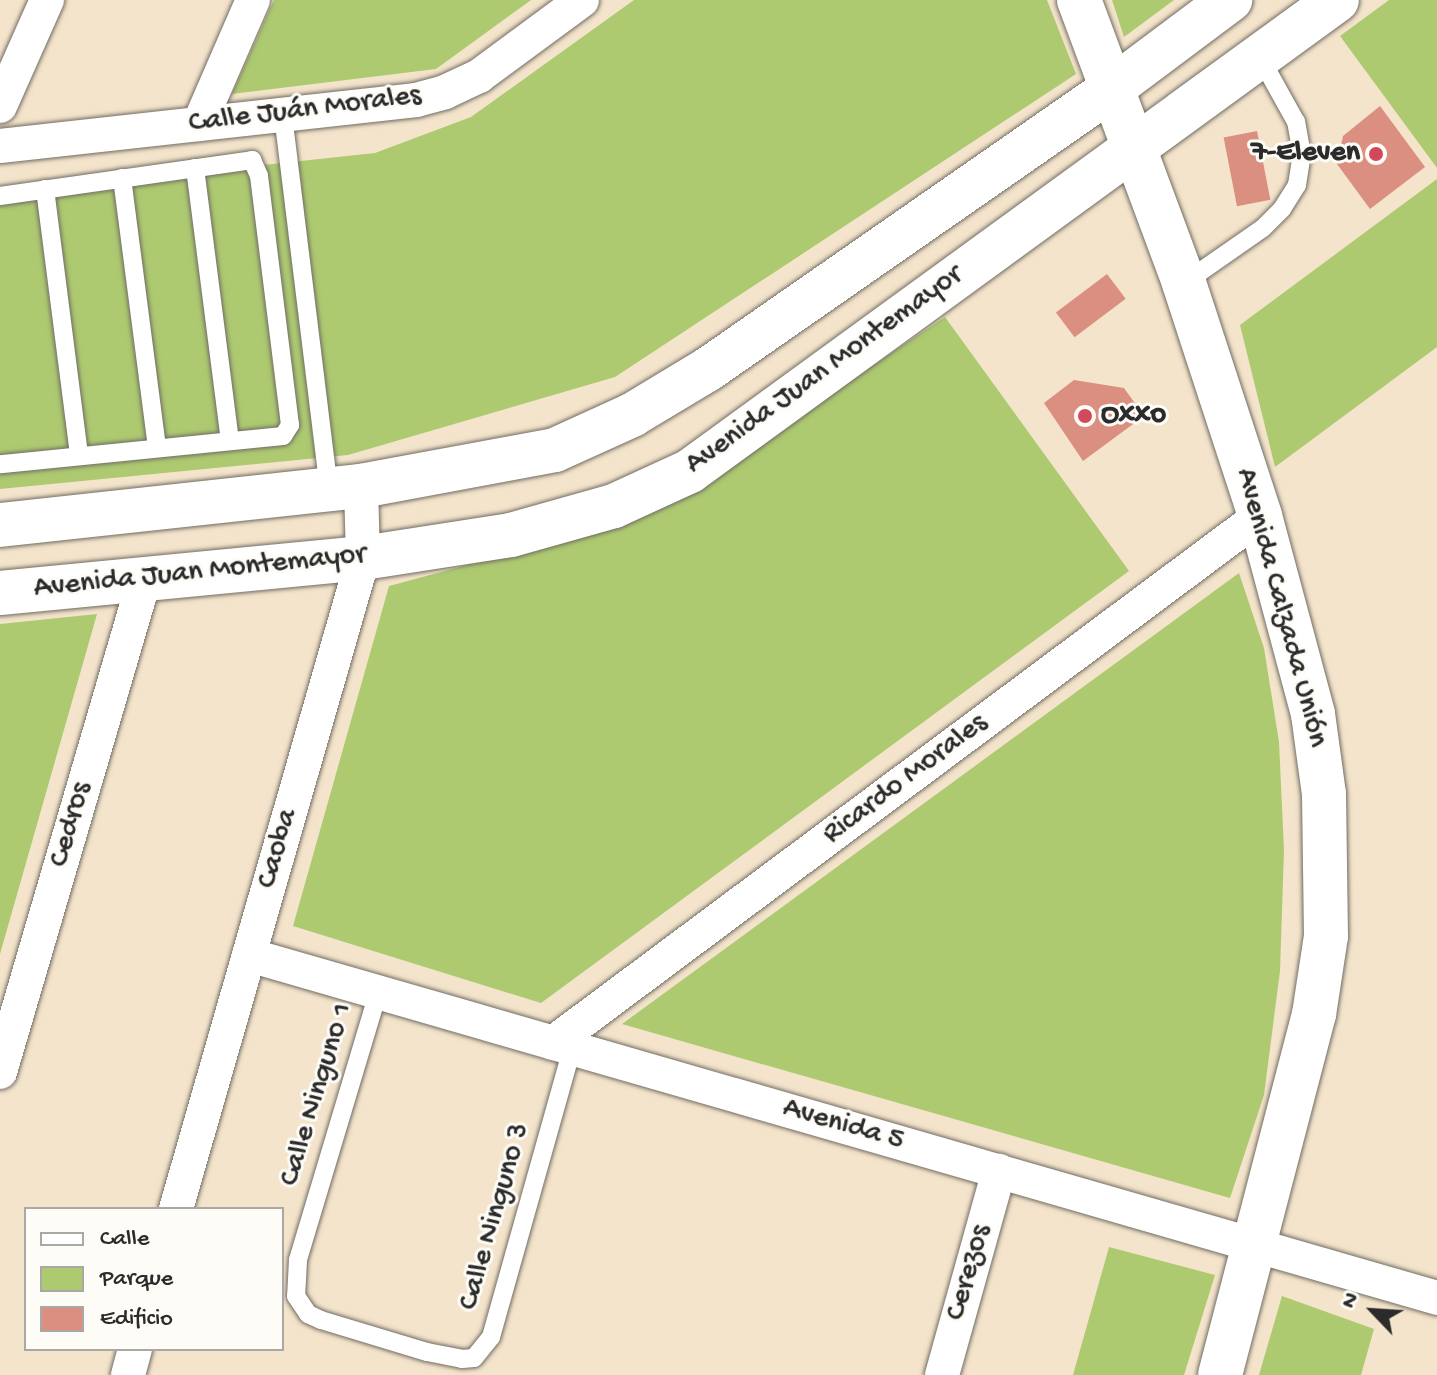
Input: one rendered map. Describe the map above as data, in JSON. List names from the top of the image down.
{
  "streets": {
    "street": [
      "Calle Juán Morales",
      "Avenida Juan Montemayor",
      "Avenida Calzada Unión",
      "Ricardo Morales",
      "Cedros",
      "Caoba",
      "Avenida 5",
      "Cerezos"
    ],
    "lane": ["Calle Ninguno 1", "Calle Ninguno 3"]
  },
  "crossings": [
    ["Avenida Juan Montemayor", "Avenida Calzada Unión"],
    ["Avenida Juan Montemayor", "Cedros"],
    ["Avenida Juan Montemayor", "Caoba"],
    ["Avenida Calzada Unión", "Ricardo Morales"],
    ["Avenida Calzada Unión", "Avenida 5"],
    ["Ricardo Morales", "Avenida 5"],
    ["Ricardo Morales", "Calle Ninguno 3"],
    ["Caoba", "Avenida 5"],
    ["Calle Ninguno 1", "Avenida 5"],
    ["Calle Ninguno 1", "Calle Ninguno 3"],
    ["Avenida 5", "Calle Ninguno 3"],
    ["Avenida 5", "Cerezos"]
  ],
  "places": ["7-Eleven", "Oxxo"],
  "legend": ["Calle", "Parque", "Edificio"],
  "north": "top left"
}
